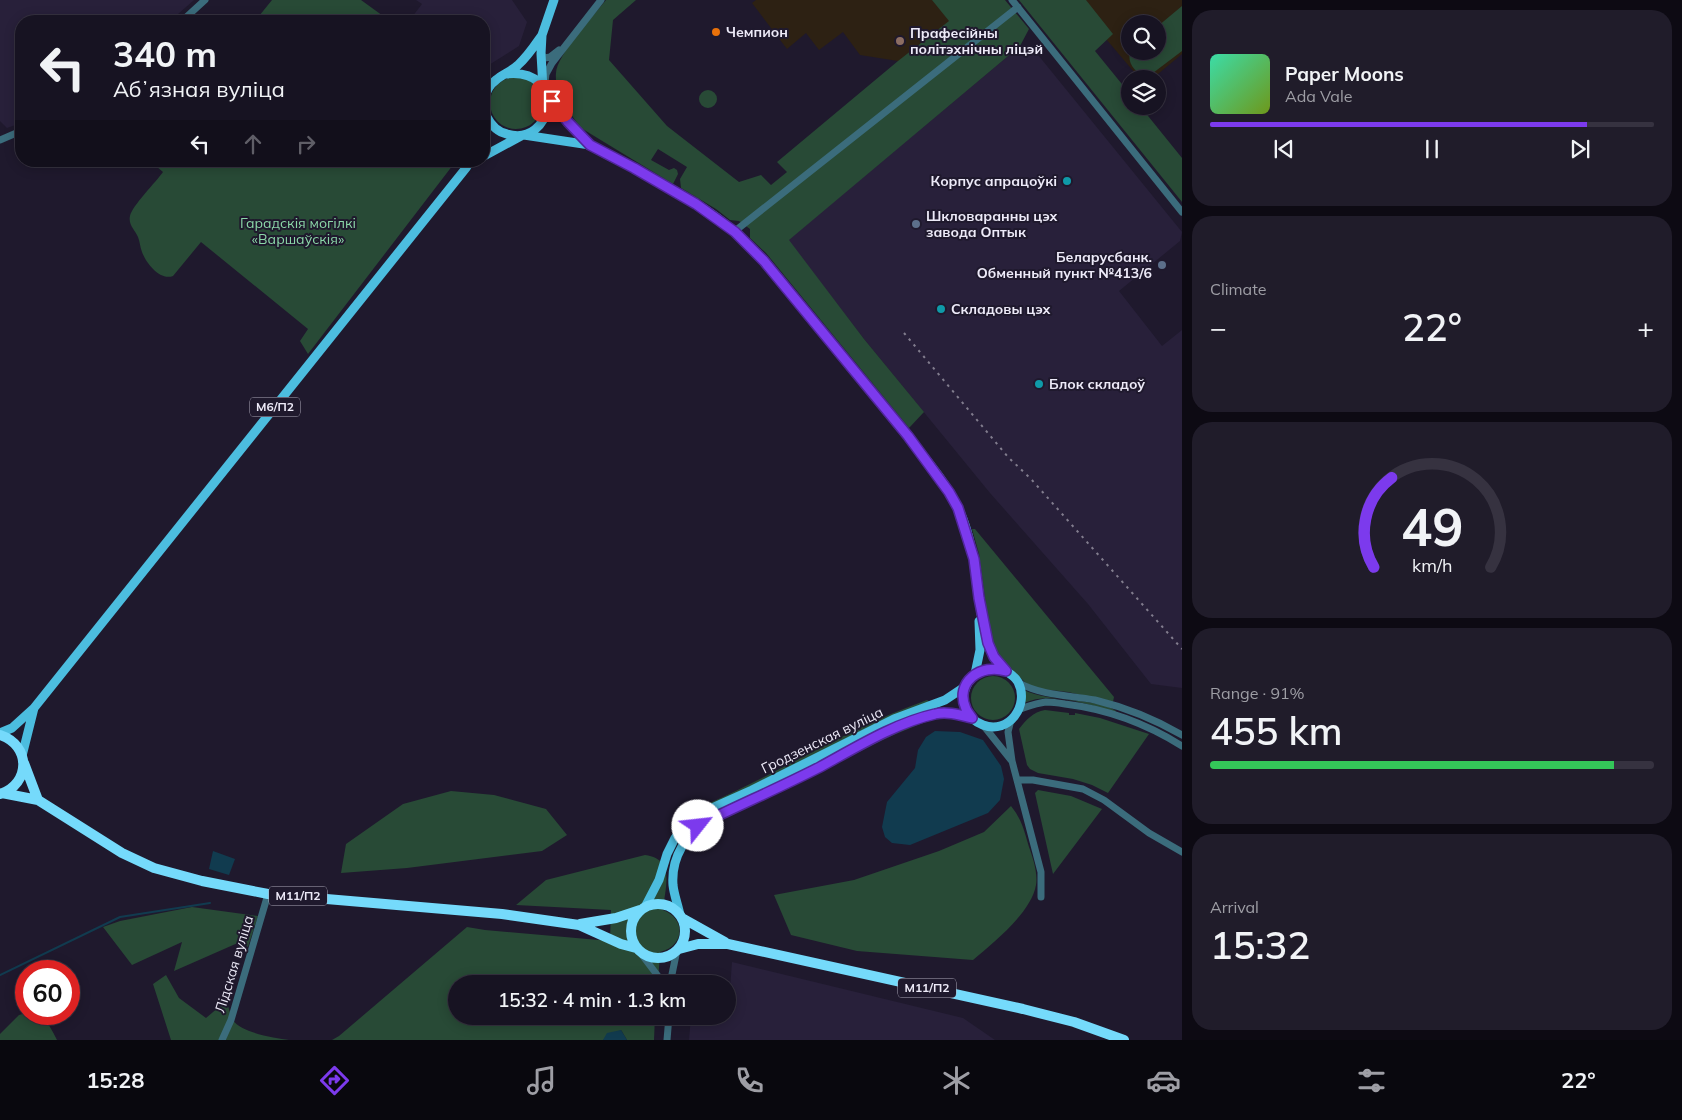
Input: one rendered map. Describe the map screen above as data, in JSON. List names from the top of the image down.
{
  "streets": {
    "highway": ["М11/П2"],
    "main road": ["М6/П2", "Гродзенская вуліца"],
    "street": ["Лідская вуліца"]
  },
  "crossings": [
    ["М6/П2", "М11/П2"],
    ["Гродзенская вуліца", "М11/П2"],
    ["М11/П2", "Лідская вуліца"]
  ],
  "parks": ["Гарадскія могілкі «Варшаўскія»"],
  "places": [
    "Чемпион",
    "Прафесійны політэхнічны ліцэй",
    "Корпус апрацоўкі",
    "Шкловаранны цэх завода Оптык",
    "Беларусбанк. Обменный пункт №413/6",
    "Складовы цэх",
    "Блок складоў"
  ],
  "page": {
    "turn": ["340 m", "Абʼязная вуліца"],
    "song": ["Paper Moons", "Ada Vale"],
    "tile": [
      "Climate",
      ["Range · 91%", "455 km"],
      ["Arrival", "15:32"]
    ],
    "heat": ["−", "22°", "+"],
    "limit": "60",
    "trip": "15:32 · 4 min · 1.3 km",
    "tabs": ["15:28", "22°"],
    "gauge": ["49", "km/h"]
  }
}
